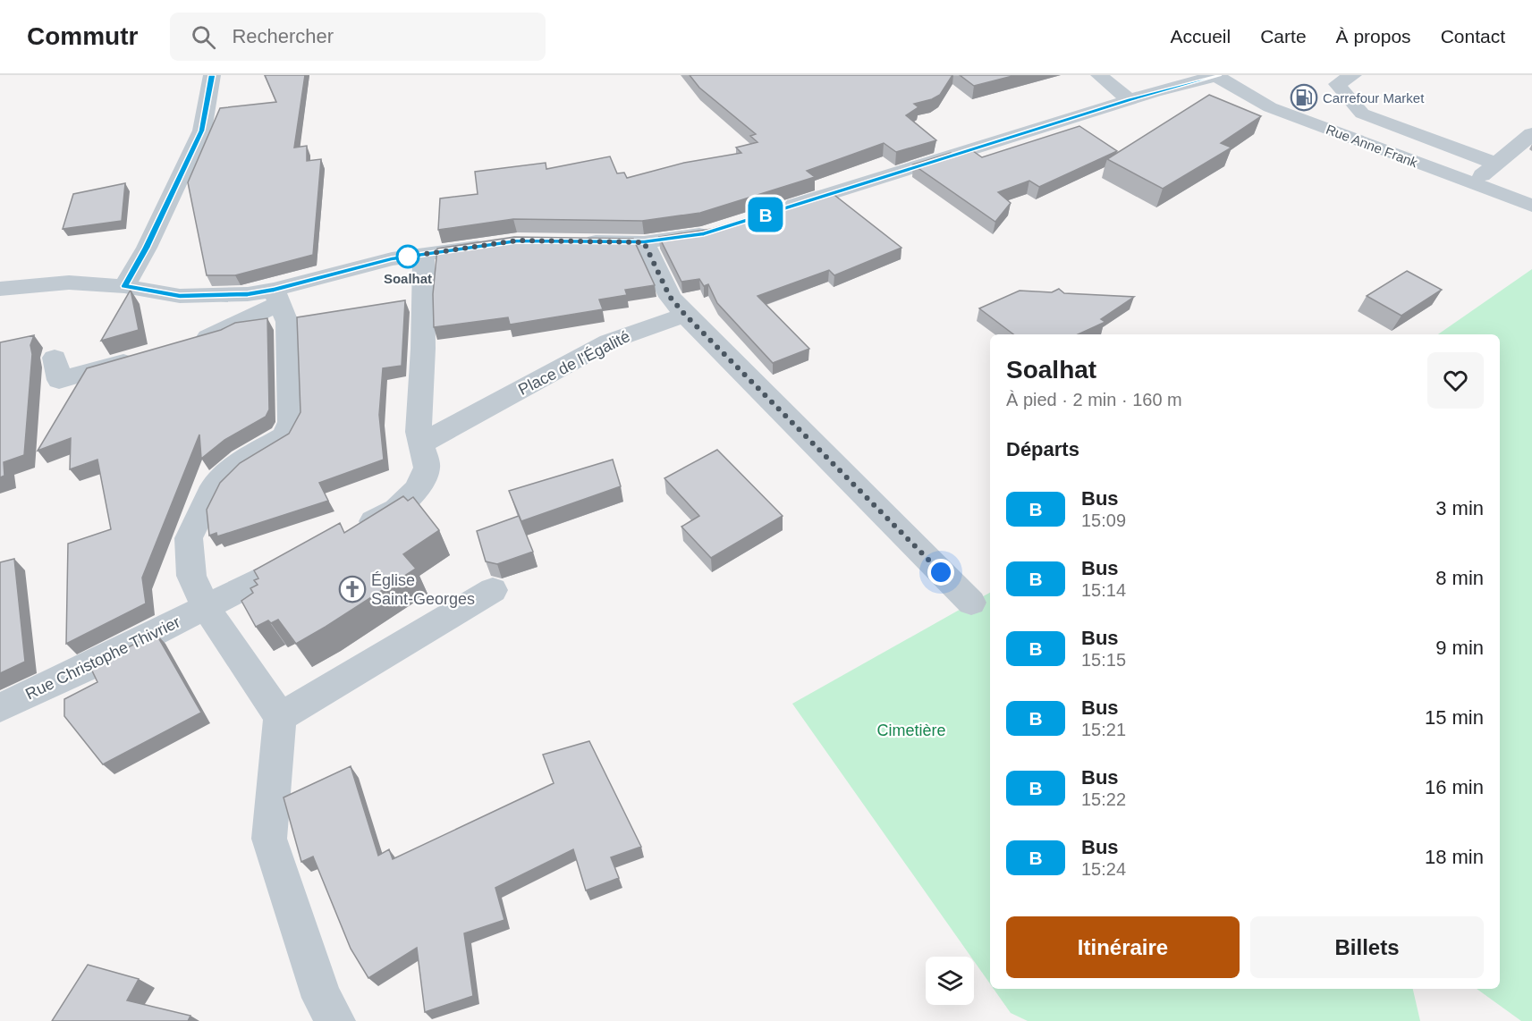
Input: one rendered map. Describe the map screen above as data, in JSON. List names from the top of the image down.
{
  "streets": {
    "street": ["Rue Anne Frank", "Place de l'Égalité", "Rue Christophe Thivrier"]
  },
  "parks": ["Cimetière"],
  "places": {
    "fuel station": ["Carrefour Market"],
    "other": ["Soalhat"],
    "church": ["Église Saint-Georges"]
  },
  "lines": ["bus line B"],
  "page": {
    "header": "Commutr",
    "search": "Rechercher",
    "nav": [
      "Accueil",
      "Carte",
      "À propos",
      "Contact"
    ],
    "on_map": "B",
    "heading": [
      ["Soalhat", "À pied · 2 min · 160 m"],
      "Départs"
    ],
    "list": [
      {
        "mark": "B",
        "name": "Bus",
        "note": "15:09",
        "value": "3 min"
      },
      {
        "mark": "B",
        "name": "Bus",
        "note": "15:14",
        "value": "8 min"
      },
      {
        "mark": "B",
        "name": "Bus",
        "note": "15:15",
        "value": "9 min"
      },
      {
        "mark": "B",
        "name": "Bus",
        "note": "15:21",
        "value": "15 min"
      },
      {
        "mark": "B",
        "name": "Bus",
        "note": "15:22",
        "value": "16 min"
      },
      {
        "mark": "B",
        "name": "Bus",
        "note": "15:24",
        "value": "18 min"
      }
    ],
    "buttons": ["Itinéraire", "Billets"]
  }
}
